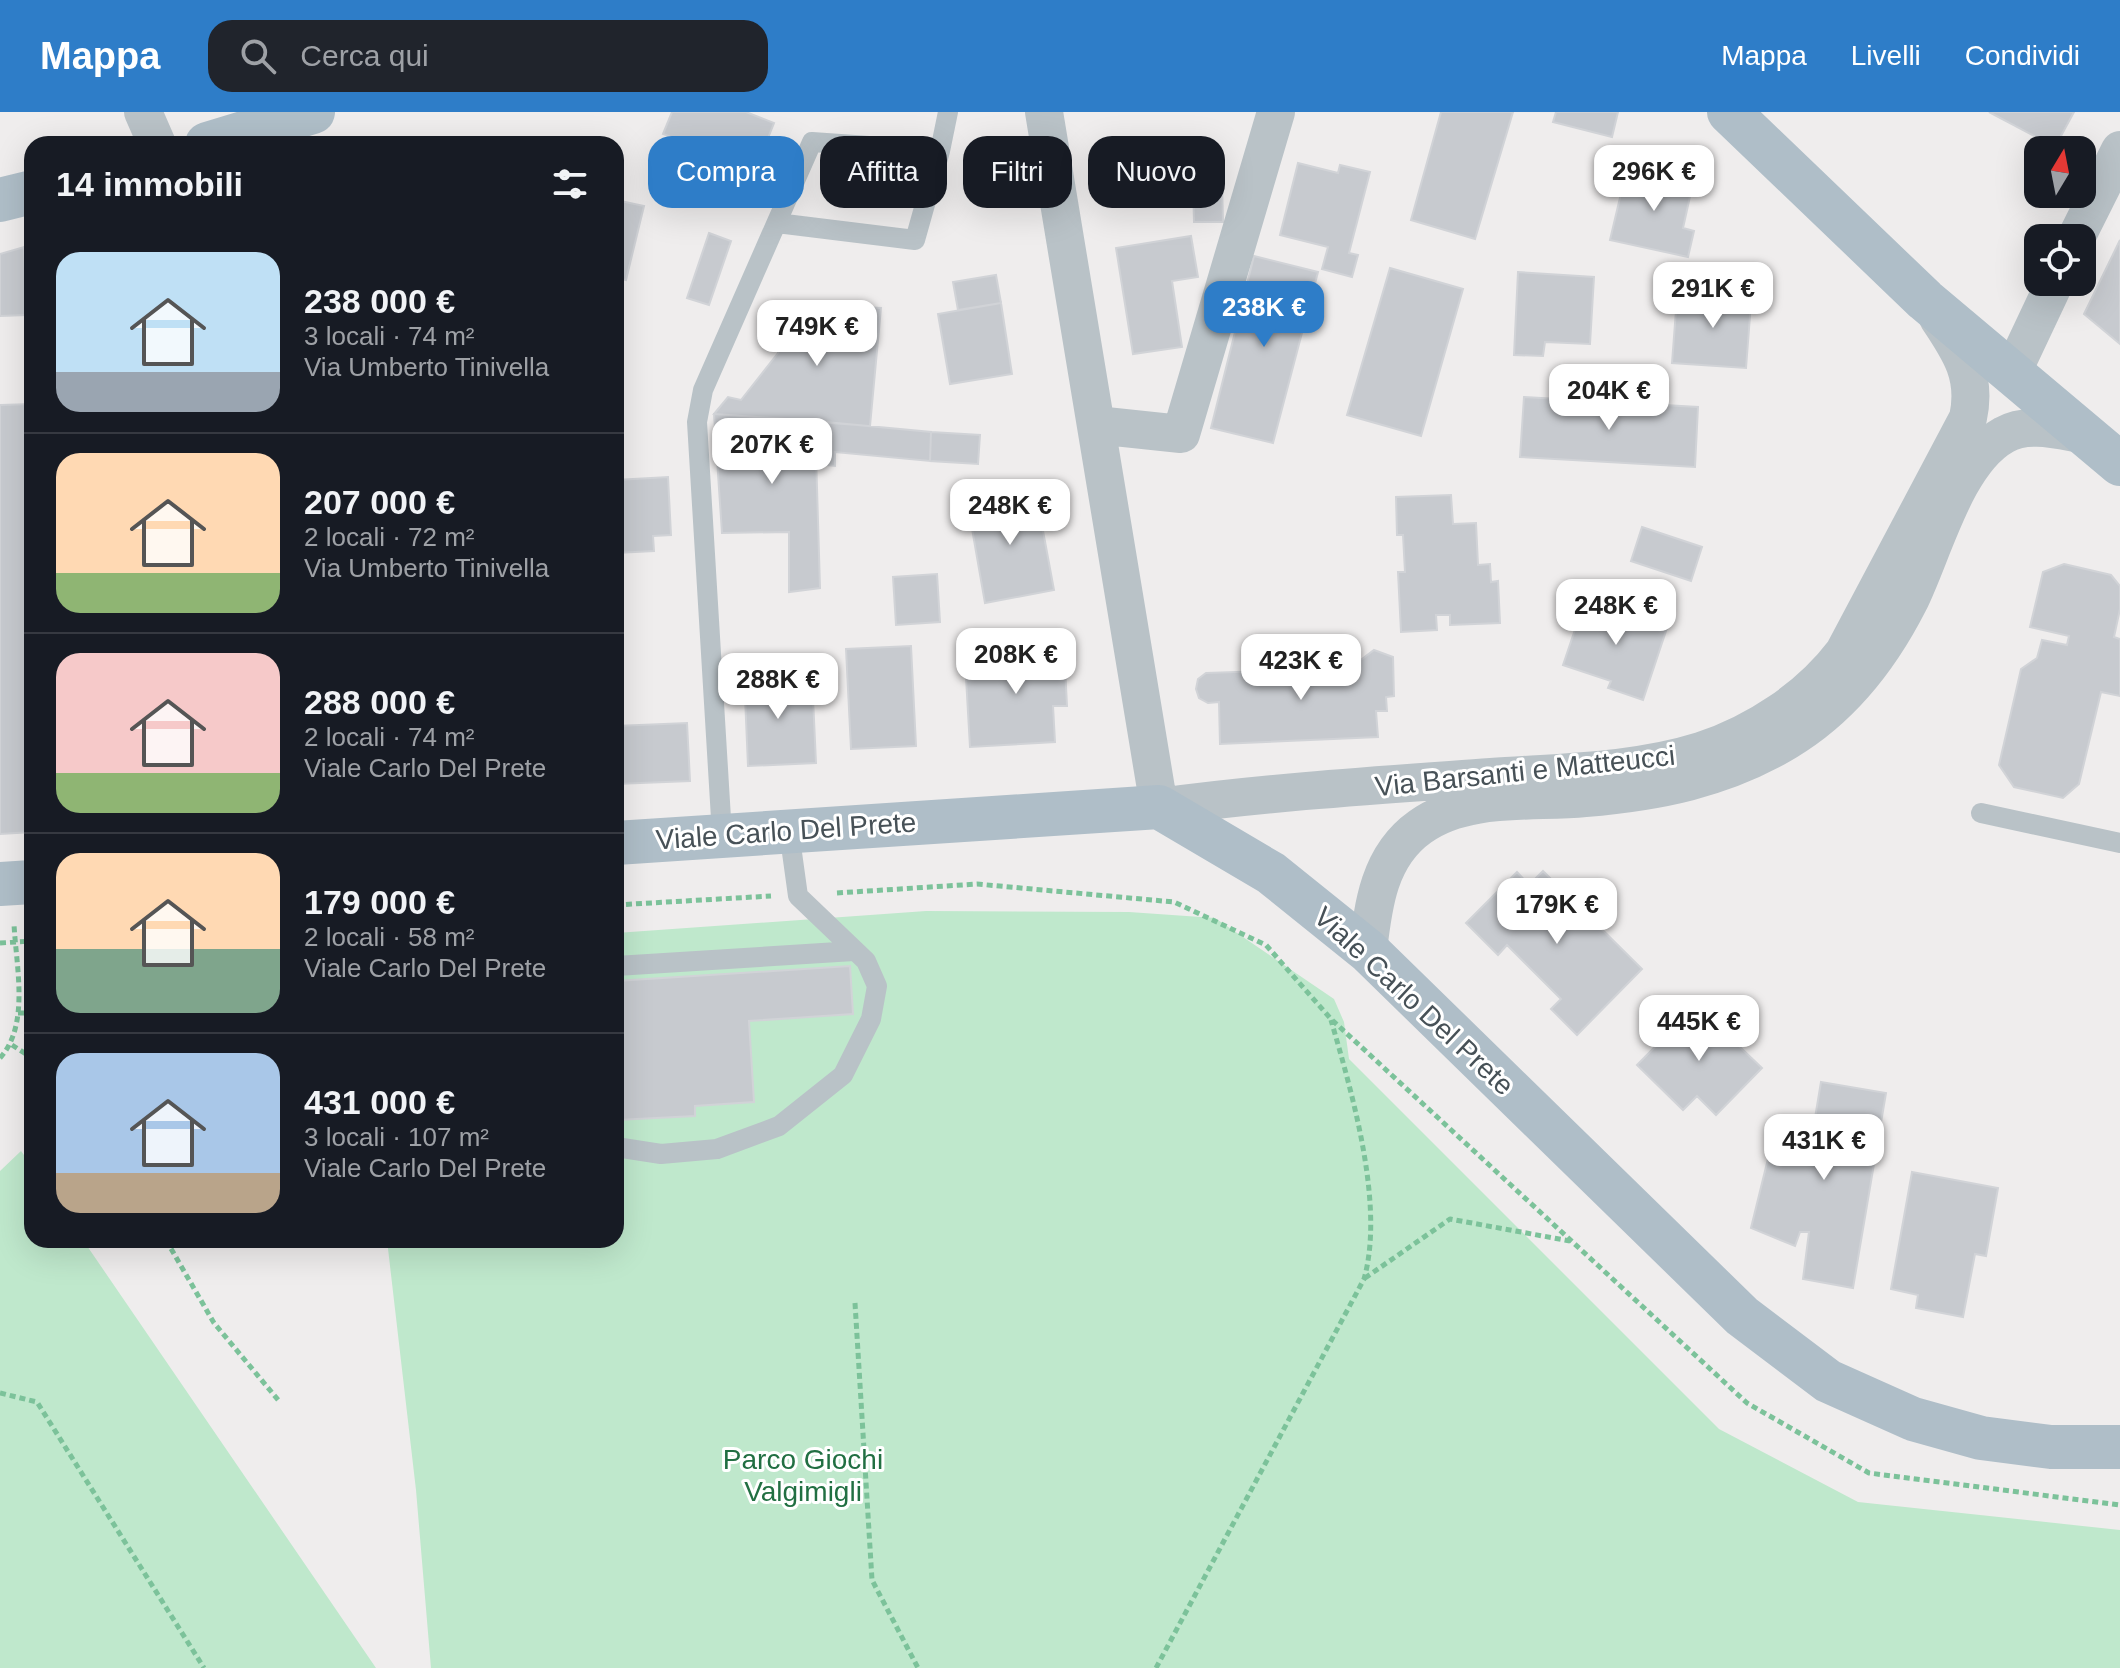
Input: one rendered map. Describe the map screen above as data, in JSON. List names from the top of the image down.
{
  "streets": {
    "main road": ["Via Barsanti e Matteucci", "Viale Carlo Del Prete"]
  },
  "crossings": [
    ["Via Barsanti e Matteucci", "Viale Carlo Del Prete"]
  ],
  "parks": ["Parco Giochi Valgimigli"],
  "north": "top",
  "page": {
    "header": "Mappa",
    "search": "Cerca qui",
    "nav": ["Mappa", "Livelli", "Condividi"],
    "chip": [
      "Compra",
      "Affitta",
      "Filtri",
      "Nuovo"
    ],
    "heading": "14 immobili",
    "price": [
      "296K €",
      "291K €",
      "238K €",
      "749K €",
      "204K €",
      "207K €",
      "248K €",
      "248K €",
      "208K €",
      "423K €",
      "288K €",
      "179K €",
      "445K €",
      "431K €"
    ],
    "list": [
      {
        "name": "238 000 €",
        "note": "3 locali · 74 m² · Via Umberto Tinivella"
      },
      {
        "name": "207 000 €",
        "note": "2 locali · 72 m² · Via Umberto Tinivella"
      },
      {
        "name": "288 000 €",
        "note": "2 locali · 74 m² · Viale Carlo Del Prete"
      },
      {
        "name": "179 000 €",
        "note": "2 locali · 58 m² · Viale Carlo Del Prete"
      },
      {
        "name": "431 000 €",
        "note": "3 locali · 107 m² · Viale Carlo Del Prete"
      }
    ]
  }
}
